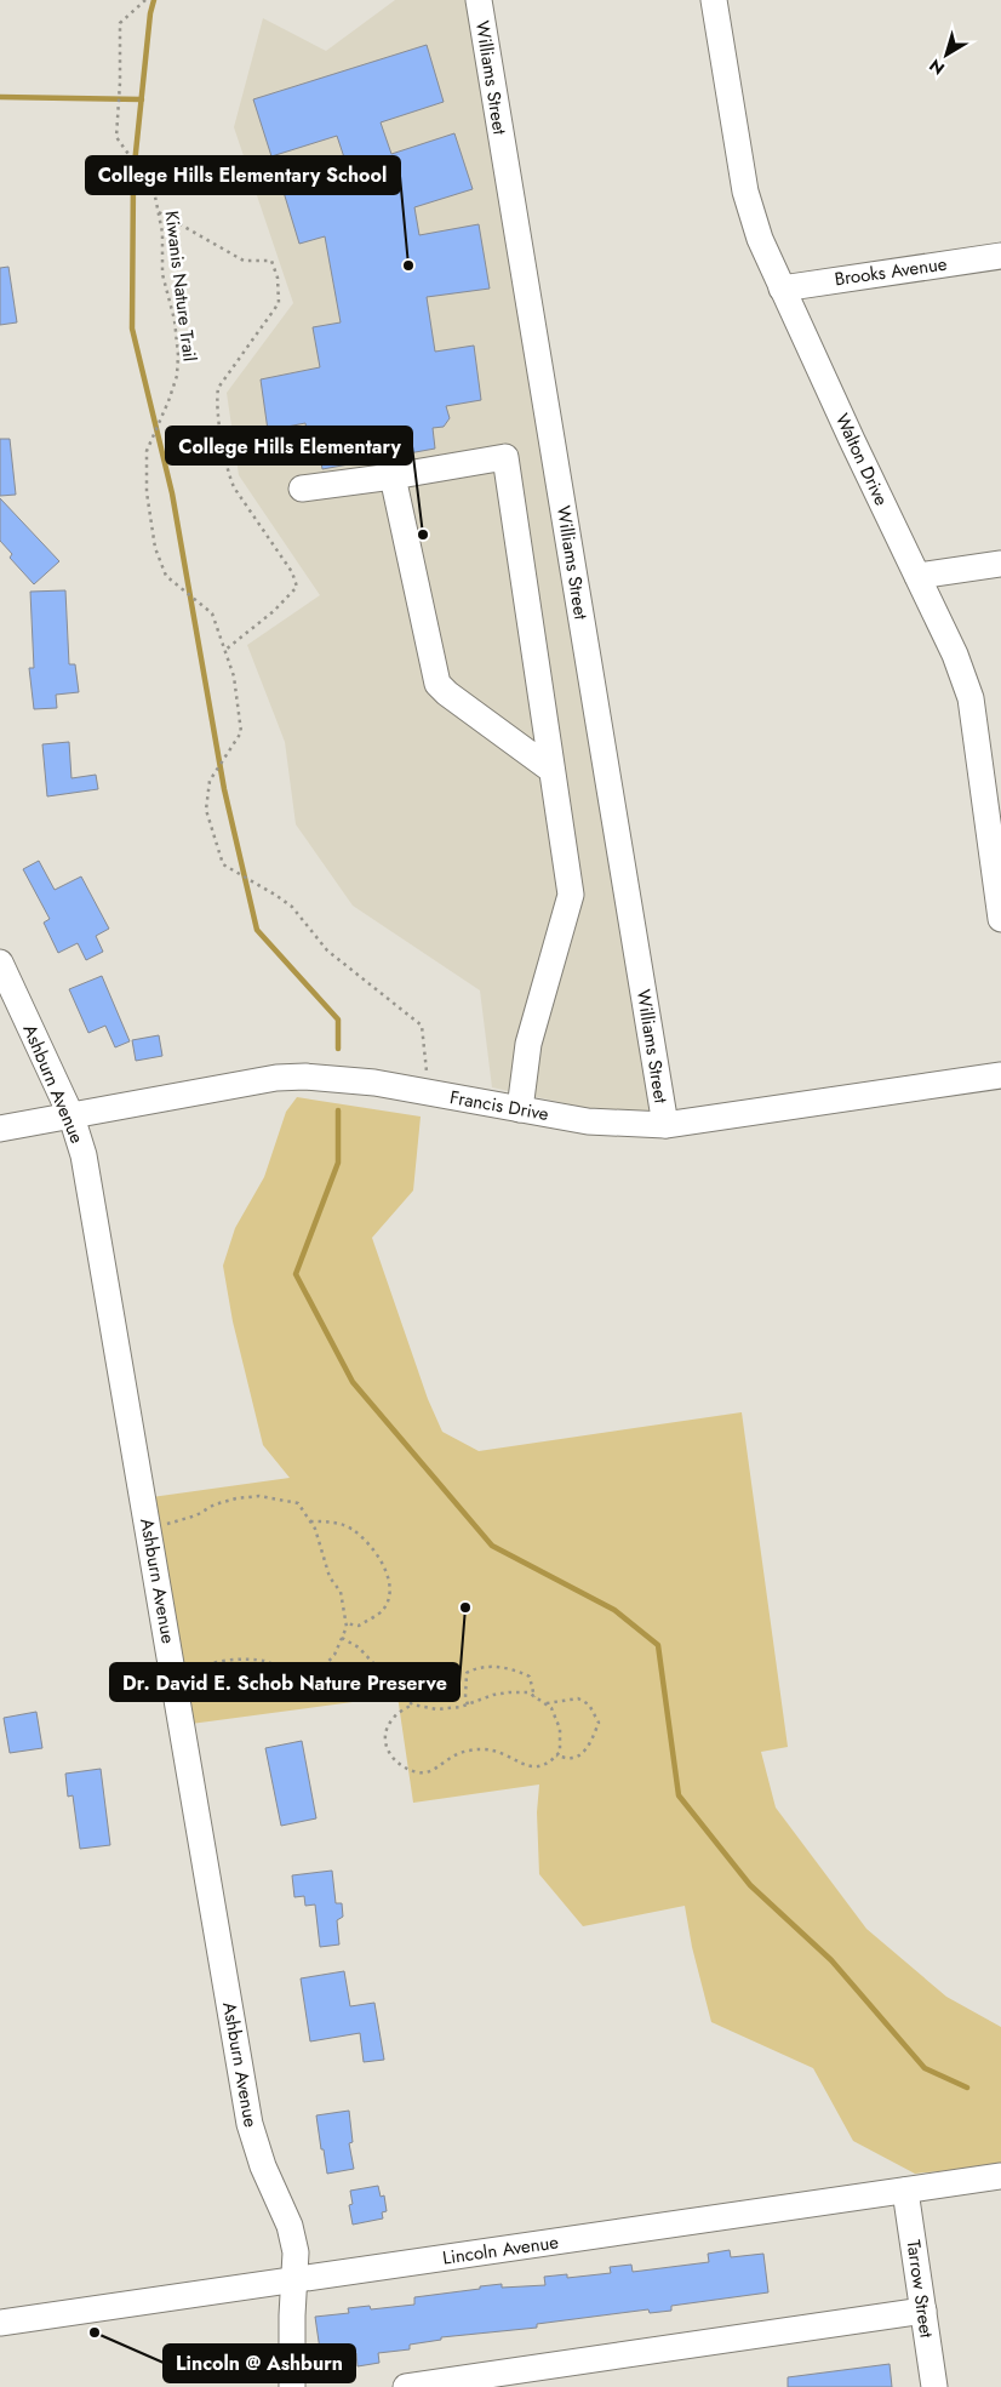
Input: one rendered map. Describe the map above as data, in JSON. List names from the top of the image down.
{
  "streets": {
    "street": [
      "Williams Street",
      "Brooks Avenue",
      "Walton Drive",
      "Ashburn Avenue",
      "Francis Drive",
      "Lincoln Avenue",
      "Tarrow Street"
    ],
    "path": ["Kiwanis Nature Trail"]
  },
  "crossings": [
    ["Williams Street", "Francis Drive"],
    ["Brooks Avenue", "Walton Drive"],
    ["Ashburn Avenue", "Francis Drive"],
    ["Ashburn Avenue", "Lincoln Avenue"],
    ["Lincoln Avenue", "Tarrow Street"]
  ],
  "places": [
    "College Hills Elementary School",
    "College Hills Elementary",
    "Dr. David E. Schob Nature Preserve",
    "Lincoln @ Ashburn"
  ],
  "north": "bottom left"
}
